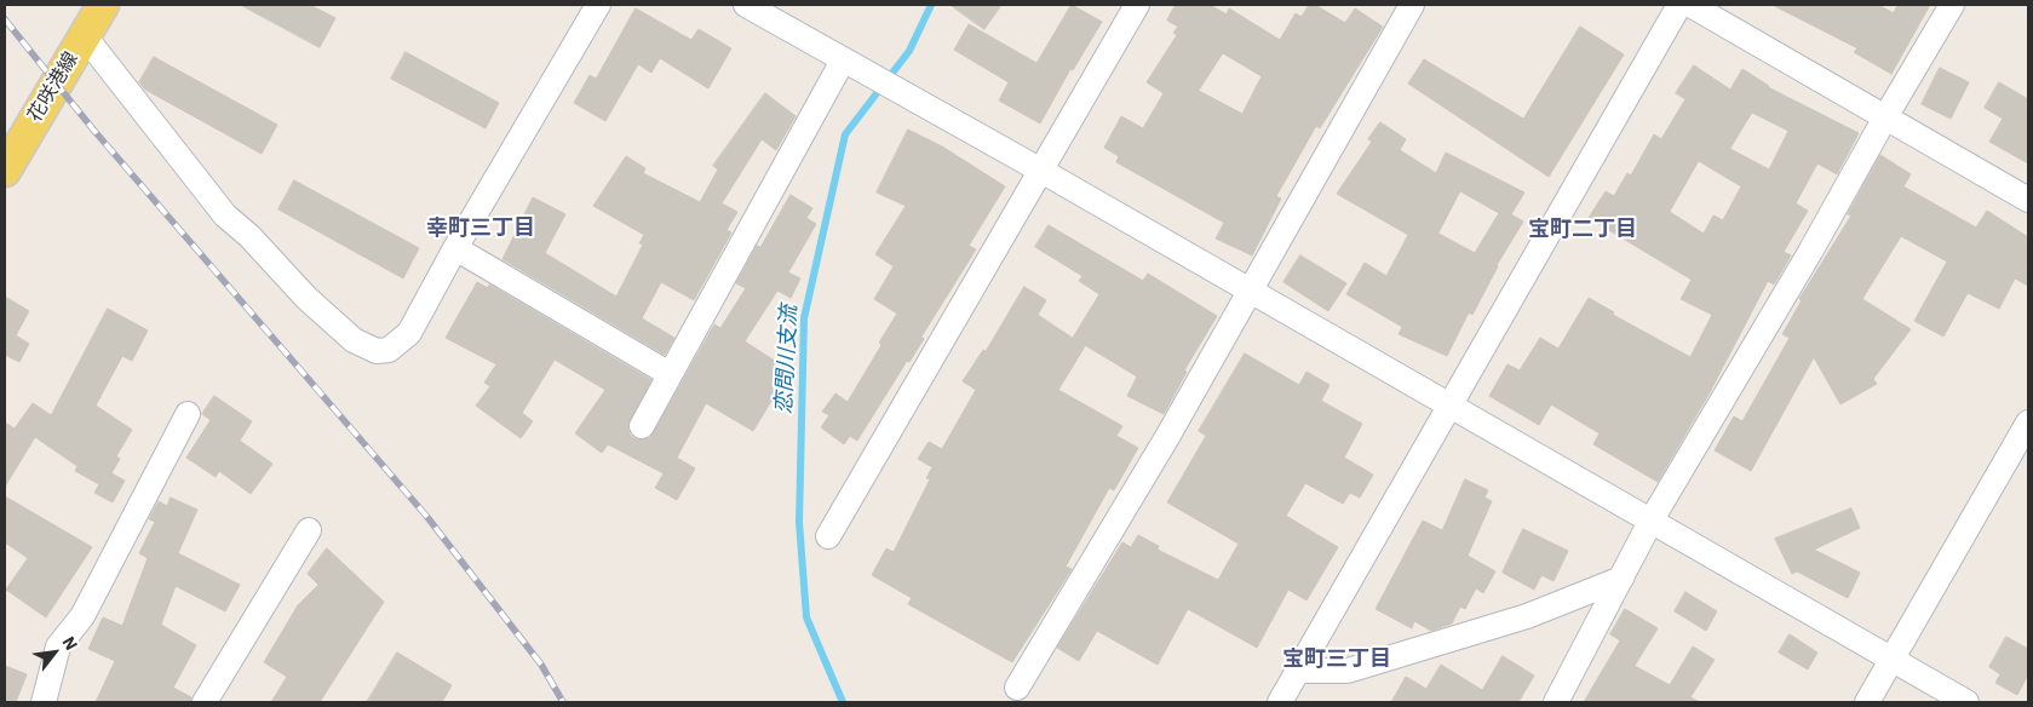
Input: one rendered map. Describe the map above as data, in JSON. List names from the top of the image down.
{
  "streets": {
    "main road": ["花咲港線"]
  },
  "districts": ["幸町三丁目", "宝町二丁目", "宝町三丁目"],
  "water": ["恋問川支流"],
  "north": "top right"
}
